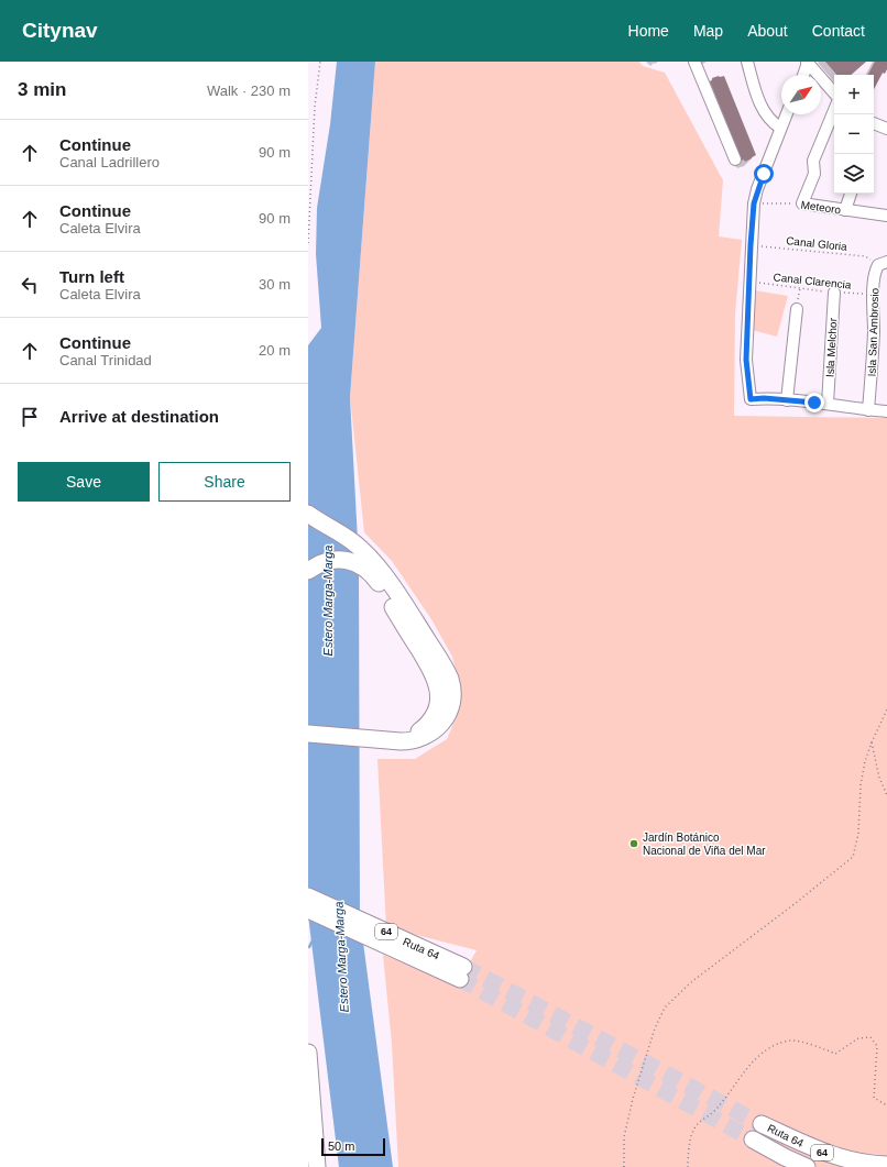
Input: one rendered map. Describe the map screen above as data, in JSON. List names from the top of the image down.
{
  "streets": {
    "highway": ["64", "Ruta 64"],
    "street": ["Meteoro", "Isla San Ambrosio", "Isla Melchor"],
    "path": ["Canal Gloria", "Canal Clarencia"]
  },
  "crossings": [
    ["Canal Gloria", "Isla San Ambrosio"],
    ["Canal Clarencia", "Isla San Ambrosio"],
    ["Canal Clarencia", "Isla Melchor"]
  ],
  "water": ["Estero Marga-Marga"],
  "places": ["Jardín Botánico Nacional de Viña del Mar"],
  "scale_bar": "50 m",
  "north": "top right",
  "page": {
    "header": "Citynav",
    "nav": [
      "Home",
      "Map",
      "About",
      "Contact"
    ],
    "heading": ["3 min", "Walk · 230 m"],
    "map_buttons": ["+", "−"],
    "list": [
      ["Continue", "Canal Ladrillero", "90 m"],
      ["Continue", "Caleta Elvira", "90 m"],
      ["Turn left", "Caleta Elvira", "30 m"],
      ["Continue", "Canal Trinidad", "20 m"],
      "Arrive at destination"
    ],
    "buttons": ["Save", "Share"],
    "scale": "50 m"
  }
}
